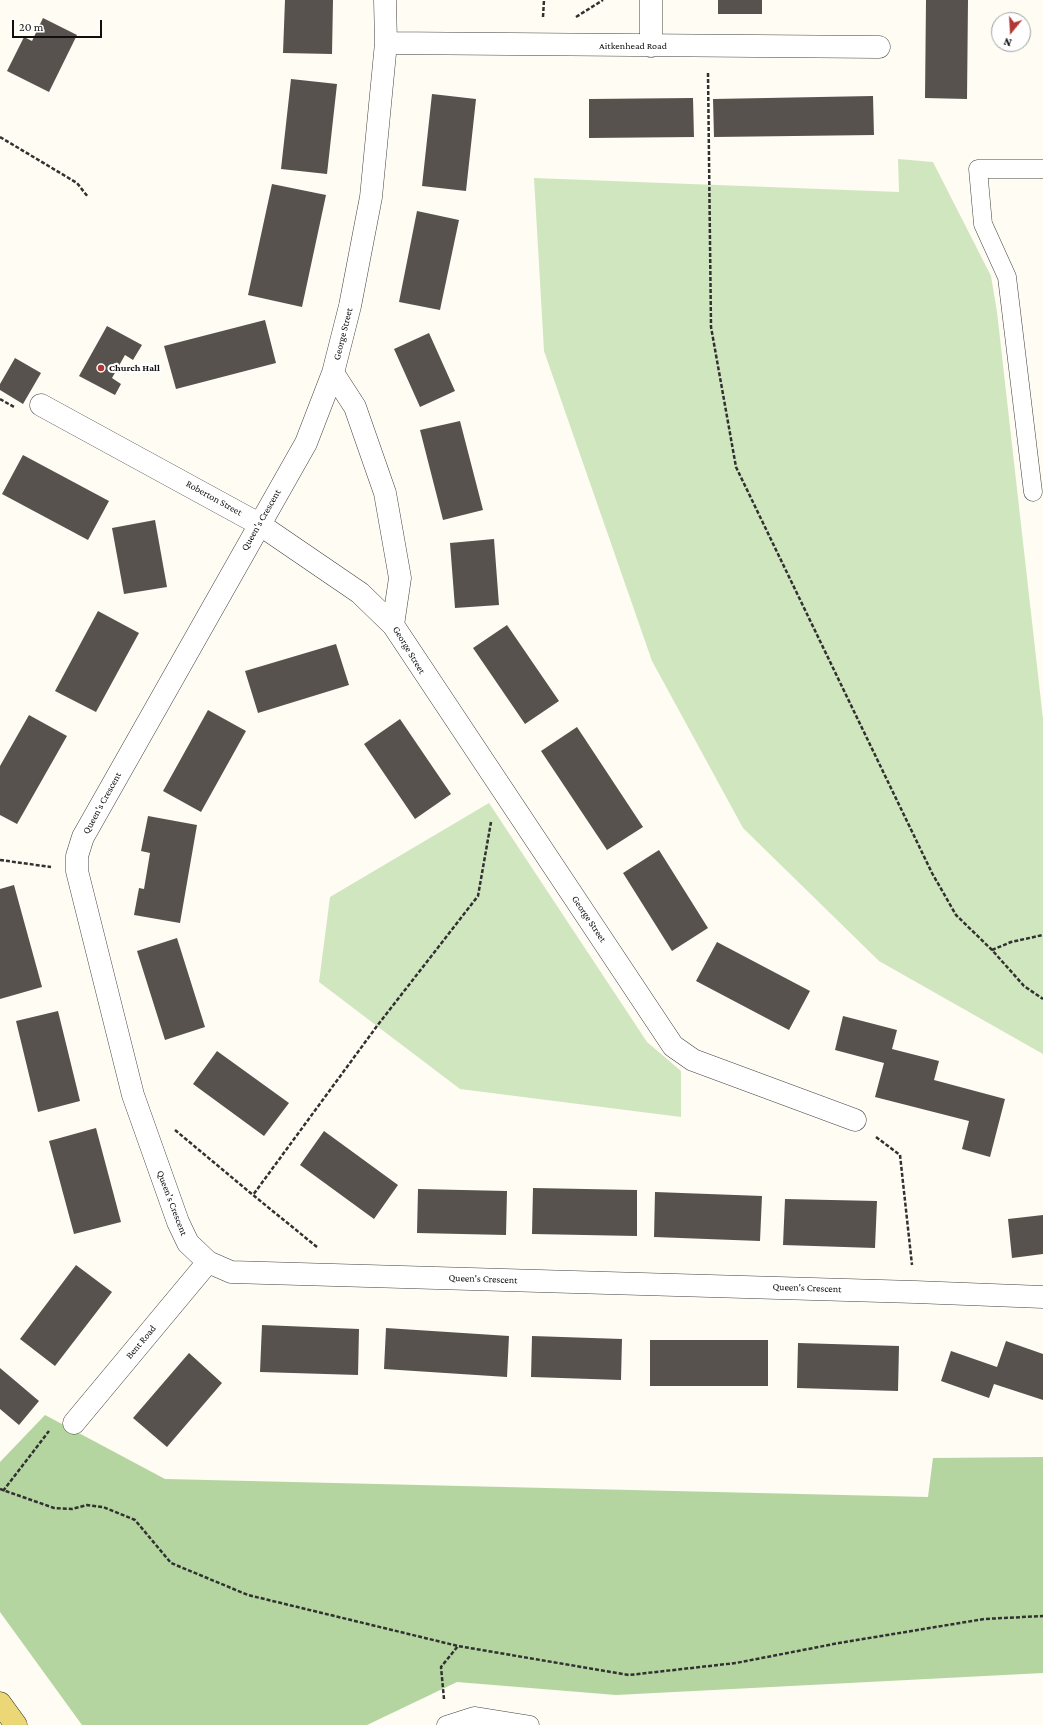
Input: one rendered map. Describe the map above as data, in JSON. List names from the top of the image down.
{
  "streets": {
    "street": [
      "Aitkenhead Road",
      "George Street",
      "Roberton Street",
      "Queen's Crescent",
      "Bent Road"
    ]
  },
  "crossings": [
    ["Aitkenhead Road", "George Street"],
    ["George Street", "Roberton Street"],
    ["George Street", "Queen's Crescent"],
    ["Roberton Street", "Queen's Crescent"],
    ["Queen's Crescent", "Bent Road"]
  ],
  "places": ["Church Hall"],
  "scale_bar": "20 m",
  "north": "bottom"
}
